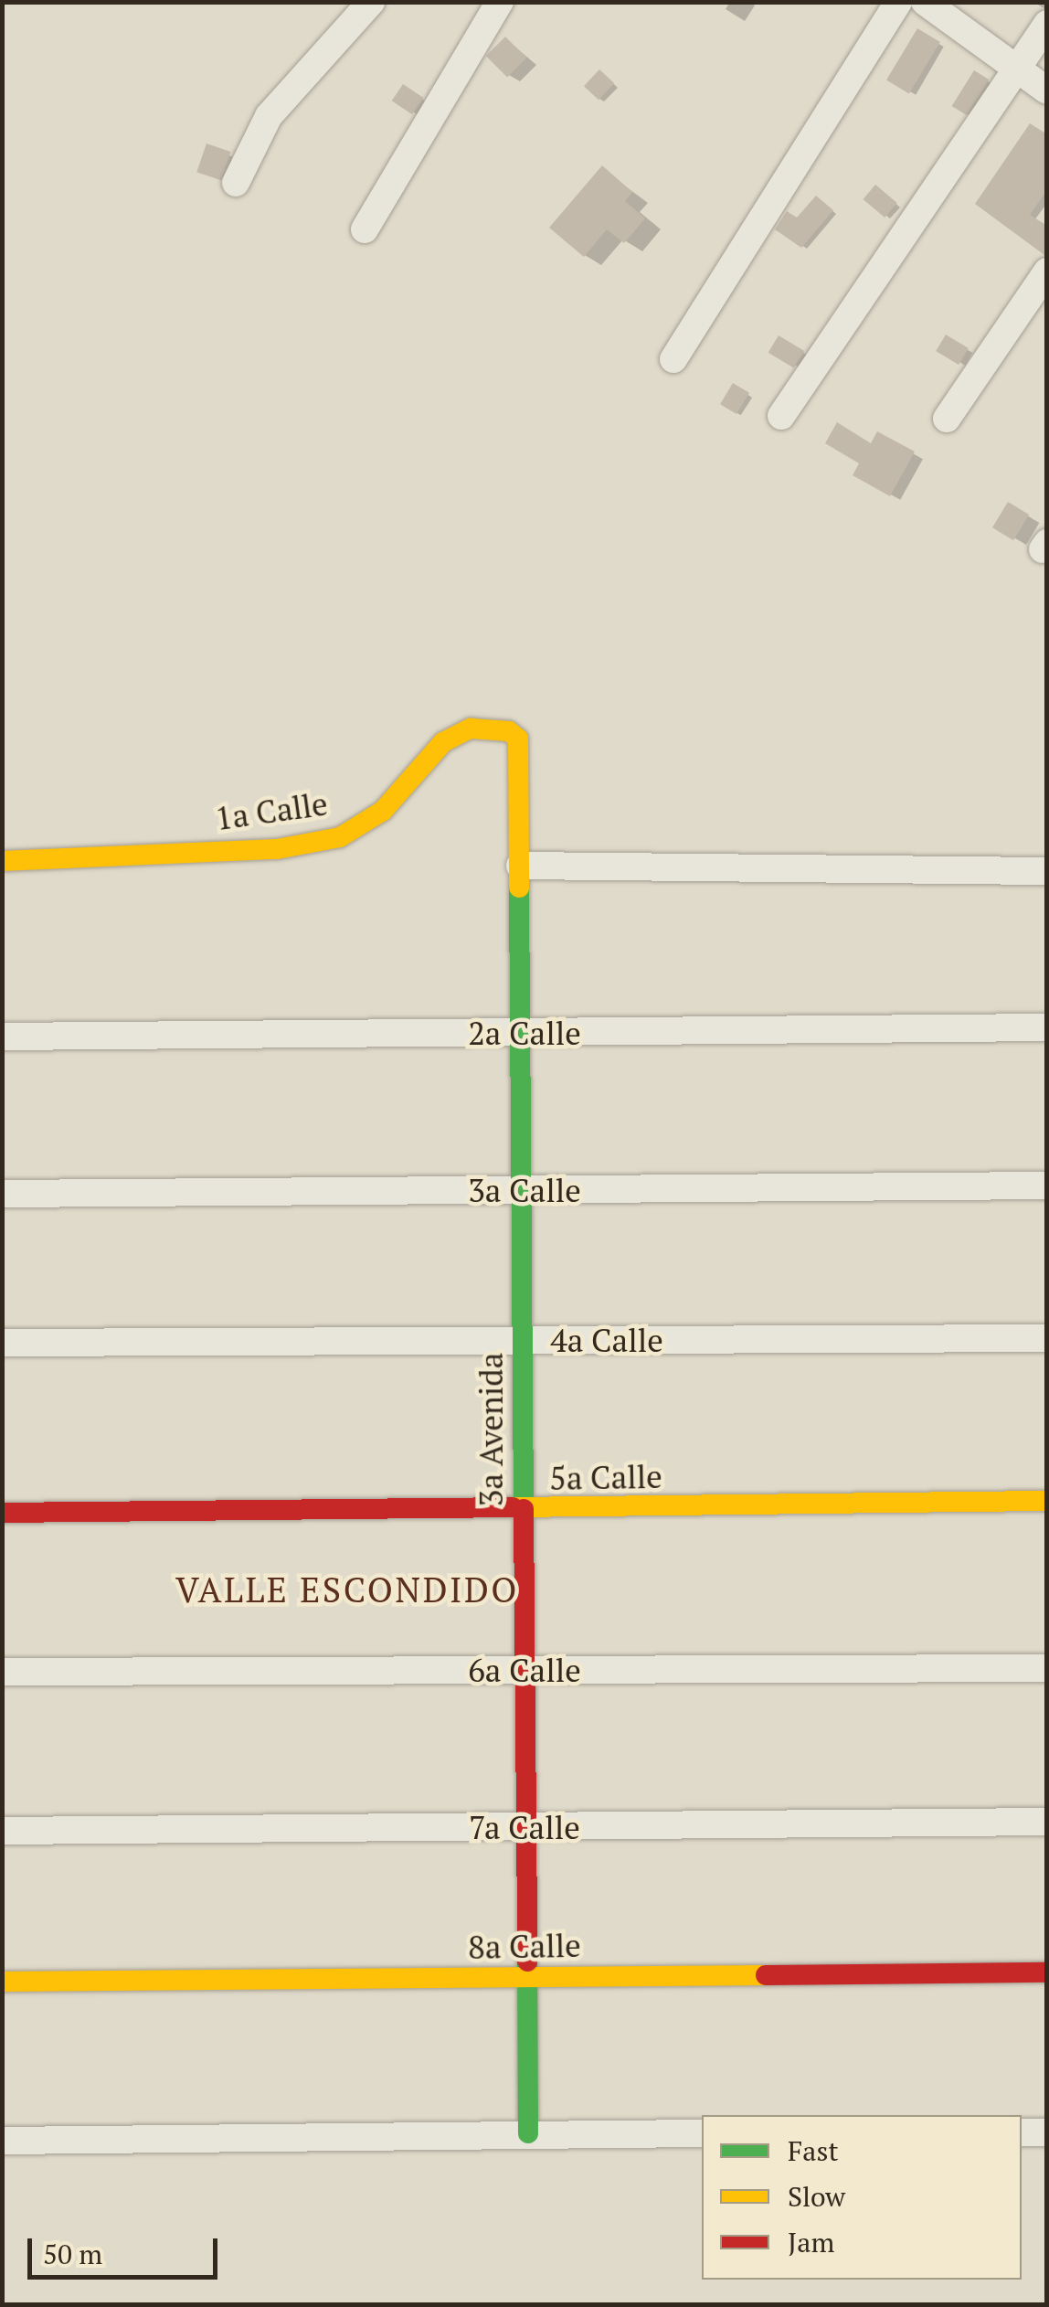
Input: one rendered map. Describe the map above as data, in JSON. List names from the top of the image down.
{
  "streets": {
    "street": [
      "1a Calle",
      "2a Calle",
      "3a Calle",
      "4a Calle",
      "3a Avenida",
      "5a Calle",
      "6a Calle",
      "7a Calle",
      "8a Calle"
    ]
  },
  "crossings": [
    ["1a Calle", "3a Avenida"],
    ["2a Calle", "3a Avenida"],
    ["3a Calle", "3a Avenida"],
    ["4a Calle", "3a Avenida"],
    ["3a Avenida", "5a Calle"],
    ["3a Avenida", "6a Calle"],
    ["3a Avenida", "7a Calle"],
    ["3a Avenida", "8a Calle"]
  ],
  "districts": ["VALLE ESCONDIDO"],
  "legend": ["Fast", "Slow", "Jam"],
  "scale_bar": "50 m"
}
